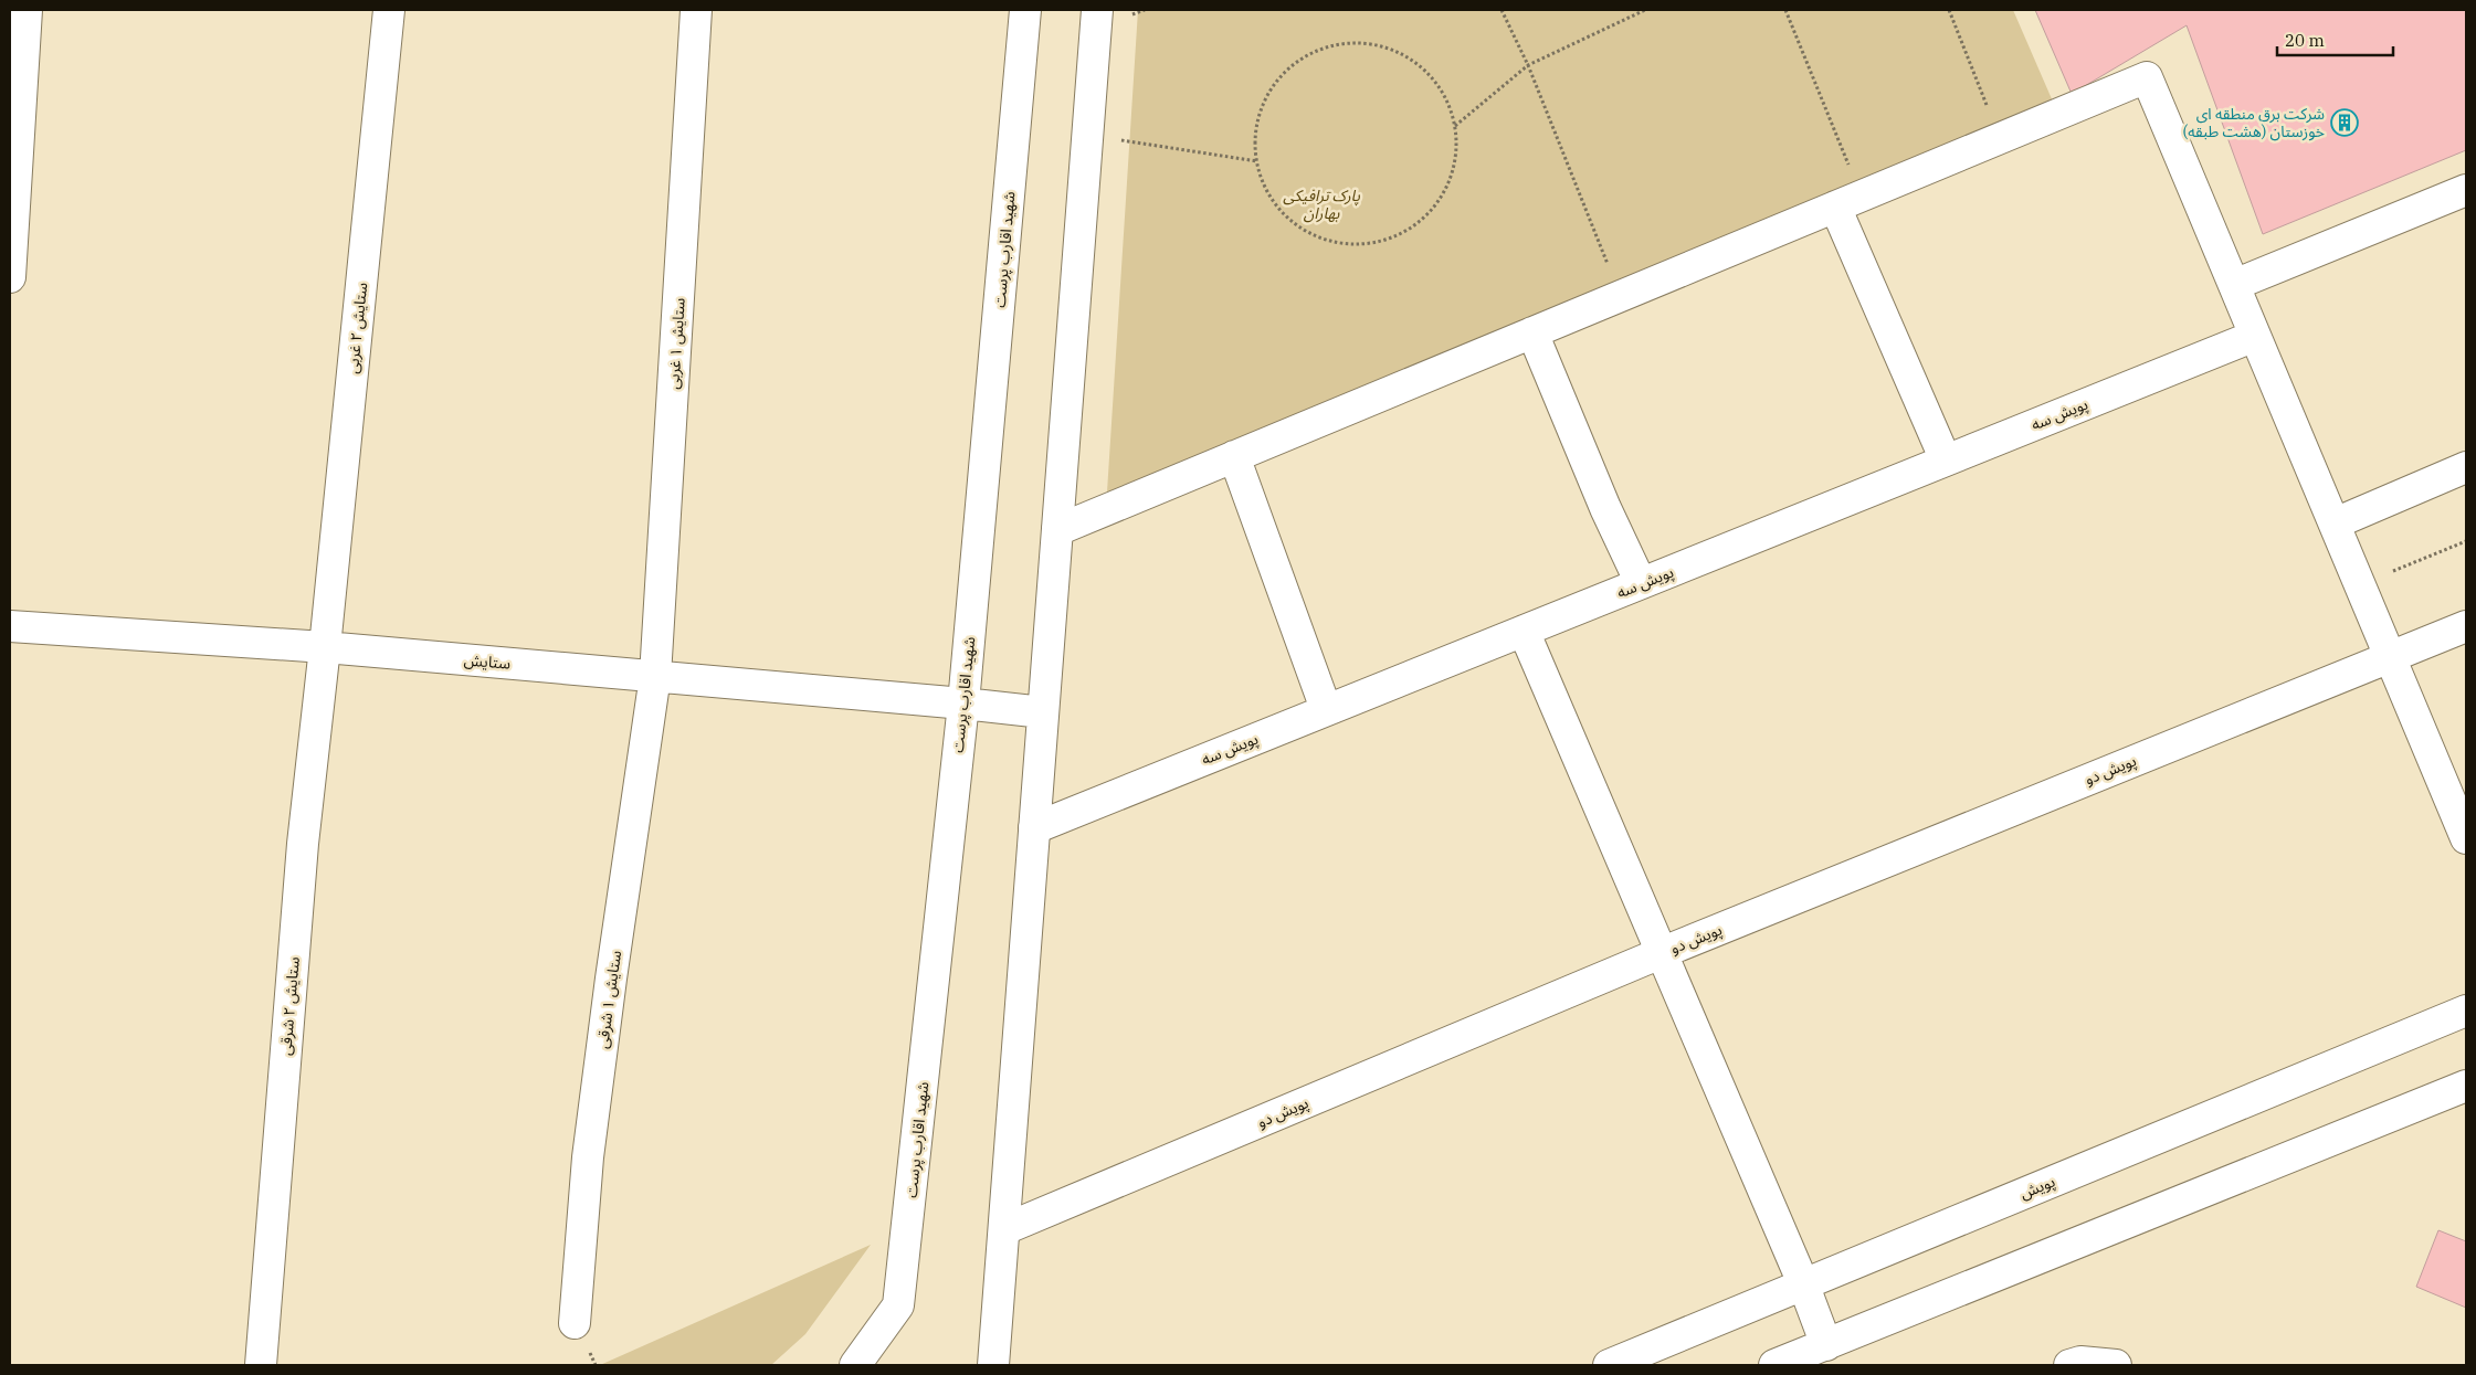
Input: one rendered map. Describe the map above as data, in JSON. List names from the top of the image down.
{
  "streets": {
    "street": [
      "شهید اقارب پرست",
      "ستایش ۲ غربی",
      "ستایش ۱ غربی",
      "پویش سه",
      "ستایش",
      "پویش دو",
      "ستایش ۱ شرقی",
      "ستایش ۲ شرقی",
      "پویش"
    ]
  },
  "crossings": [
    ["شهید اقارب پرست", "ستایش"],
    ["ستایش ۲ غربی", "ستایش"],
    ["ستایش ۲ غربی", "ستایش ۲ شرقی"],
    ["ستایش ۱ غربی", "ستایش"],
    ["ستایش ۱ غربی", "ستایش ۱ شرقی"],
    ["ستایش", "ستایش ۱ شرقی"],
    ["ستایش", "ستایش ۲ شرقی"]
  ],
  "parks": ["پارک ترافیکی بهاران"],
  "places": {
    "building": ["شرکت برق منطقه ای خوزستان (هشت طبقه)"]
  },
  "scale_bar": "20 m"
}
